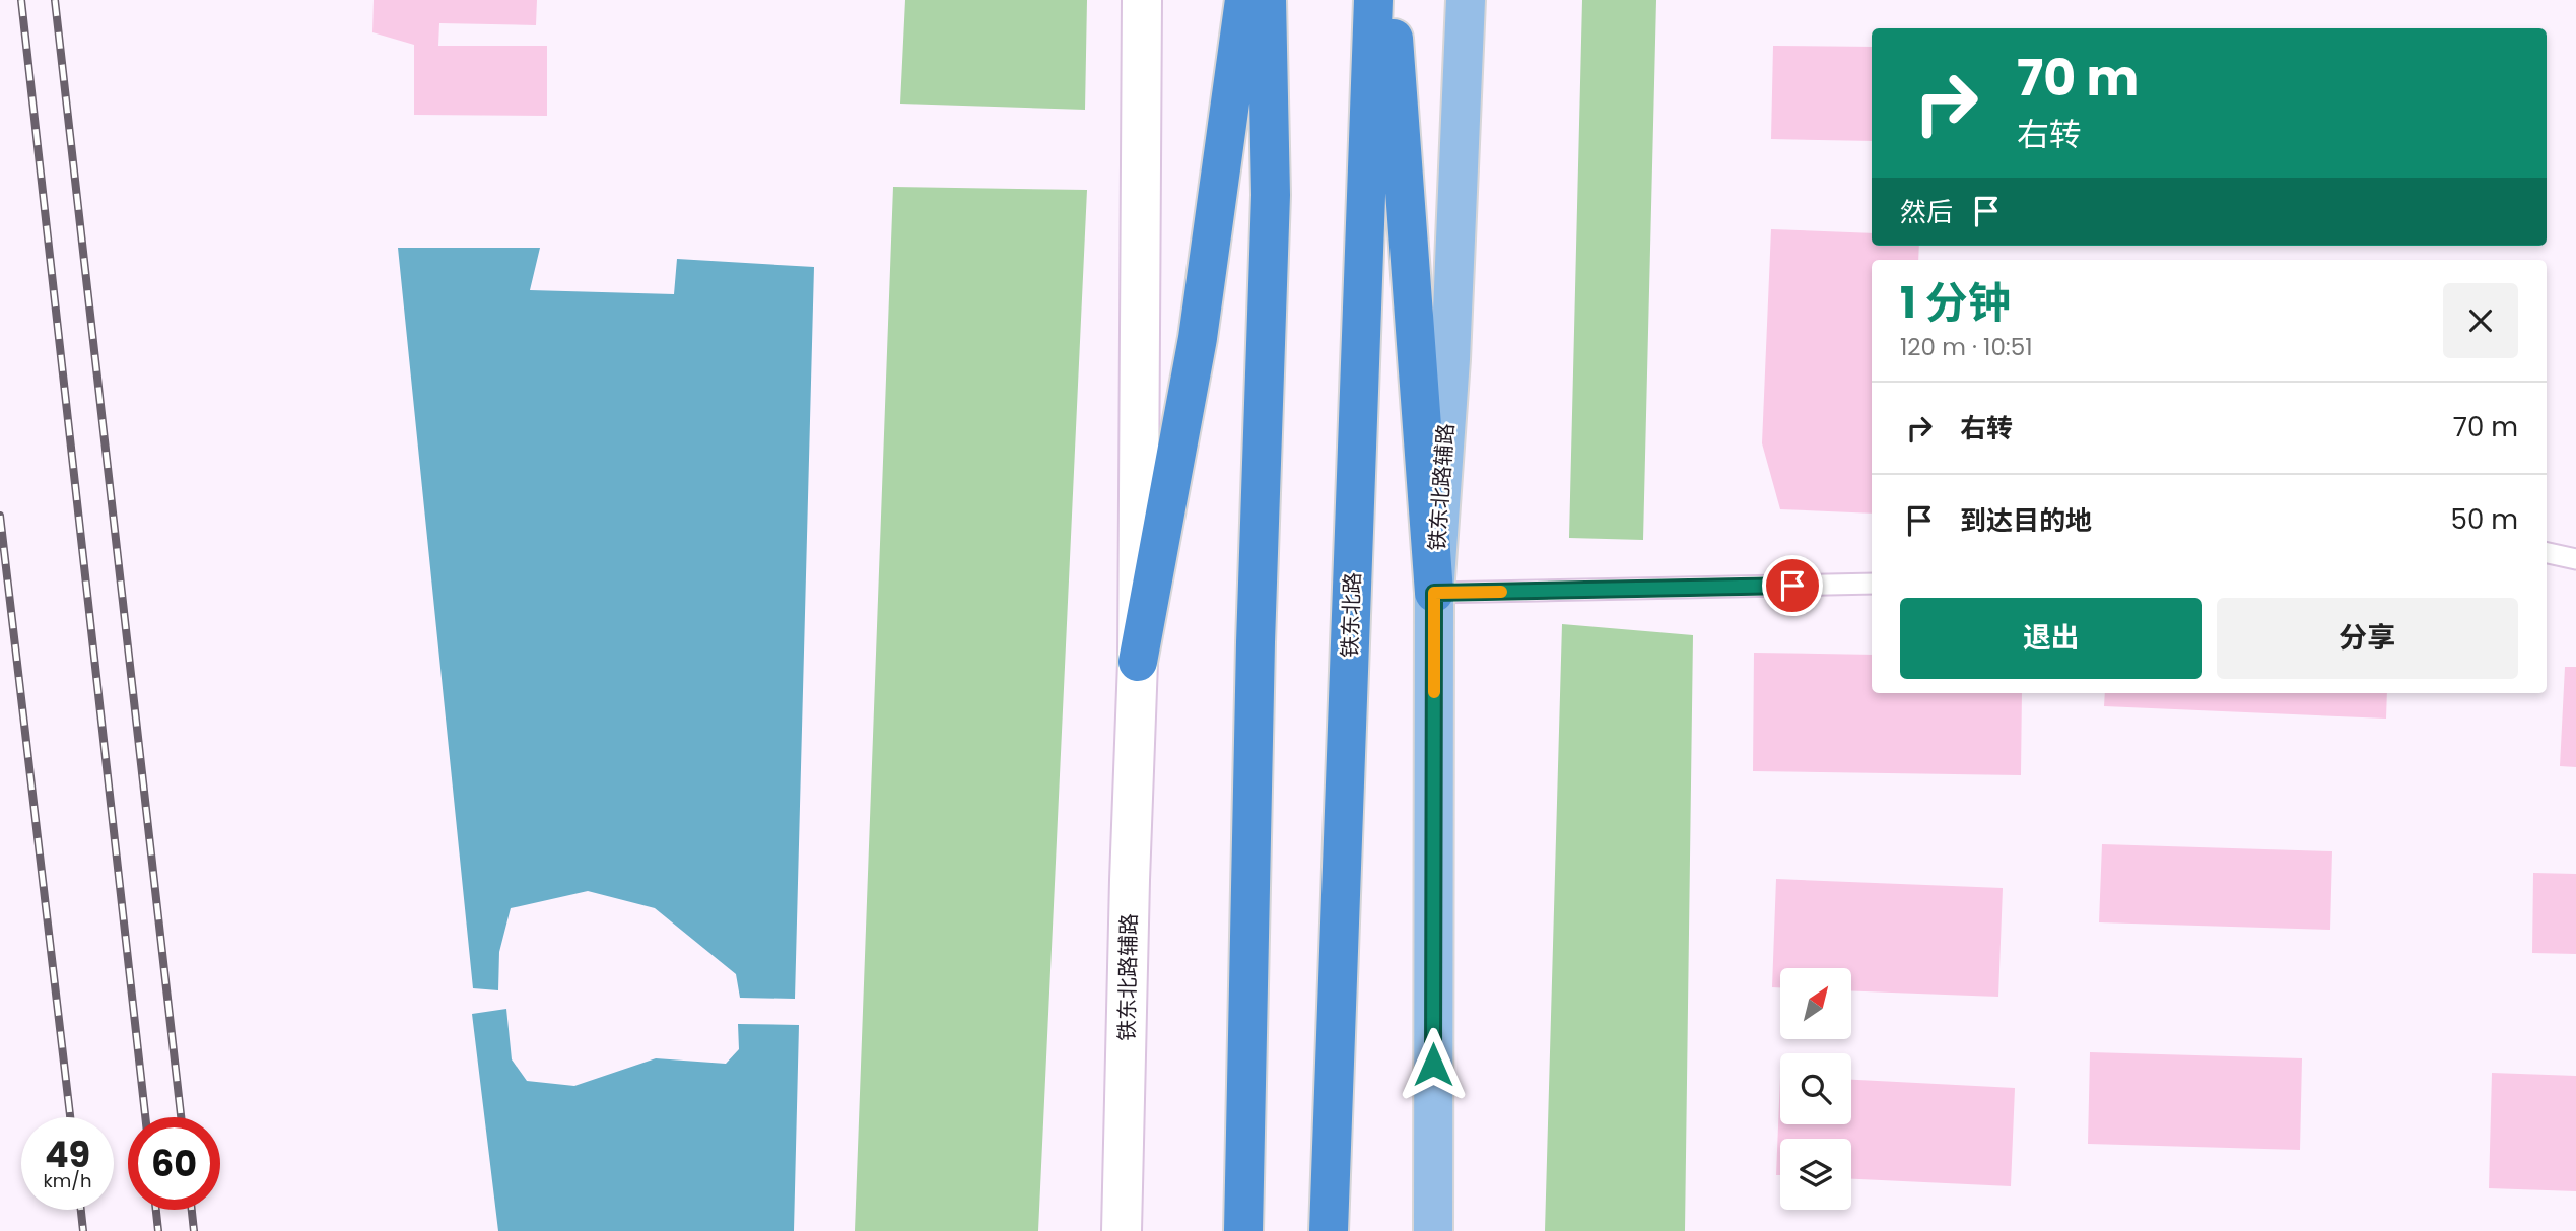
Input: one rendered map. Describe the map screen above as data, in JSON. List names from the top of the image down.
{
  "streets": {
    "highway": ["铁东北路"],
    "main road": ["铁东北路辅路"]
  },
  "north": "top right",
  "page": {
    "turn": ["70 m", "右转"],
    "then": "然后",
    "heading": ["1 分钟", "120 m · 10:51"],
    "list": [
      {
        "name": "右转",
        "value": "70 m"
      },
      {
        "name": "到达目的地",
        "value": "50 m"
      }
    ],
    "buttons": ["退出", "分享"],
    "speed": "49 km/h",
    "limit": "60"
  }
}
